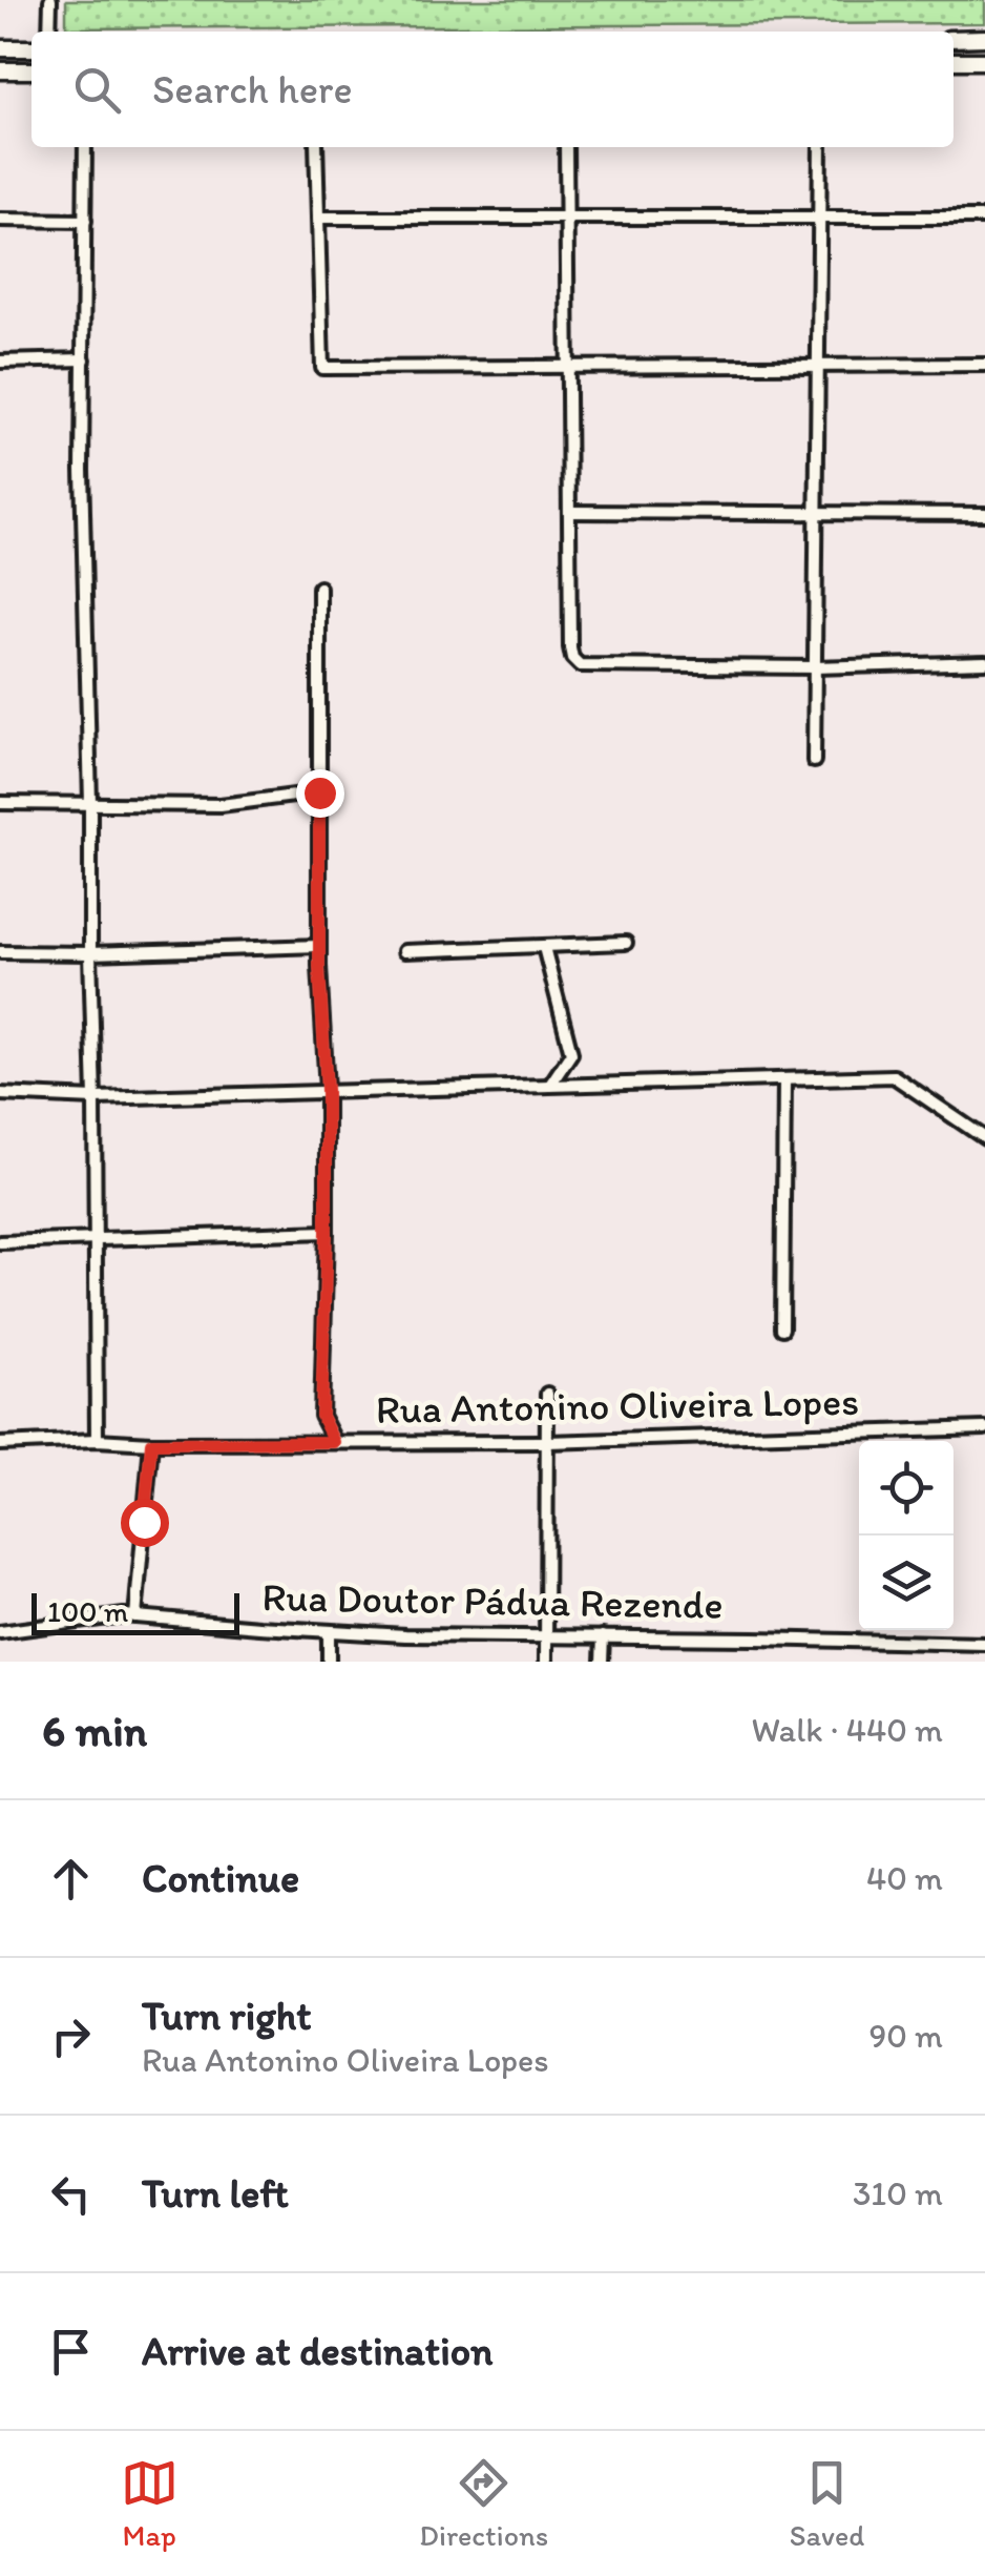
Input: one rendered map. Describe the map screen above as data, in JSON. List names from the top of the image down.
{
  "streets": {
    "street": ["Rua Antonino Oliveira Lopes", "Rua Doutor Pádua Rezende"]
  },
  "scale_bar": "100 m",
  "page": {
    "search": "Search here",
    "scale": "100 m",
    "heading": ["6 min", "Walk · 440 m"],
    "list": [
      ["Continue", "40 m"],
      ["Turn right", "Rua Antonino Oliveira Lopes", "90 m"],
      ["Turn left", "310 m"],
      "Arrive at destination"
    ],
    "nav": ["Map", "Directions", "Saved"]
  }
}
